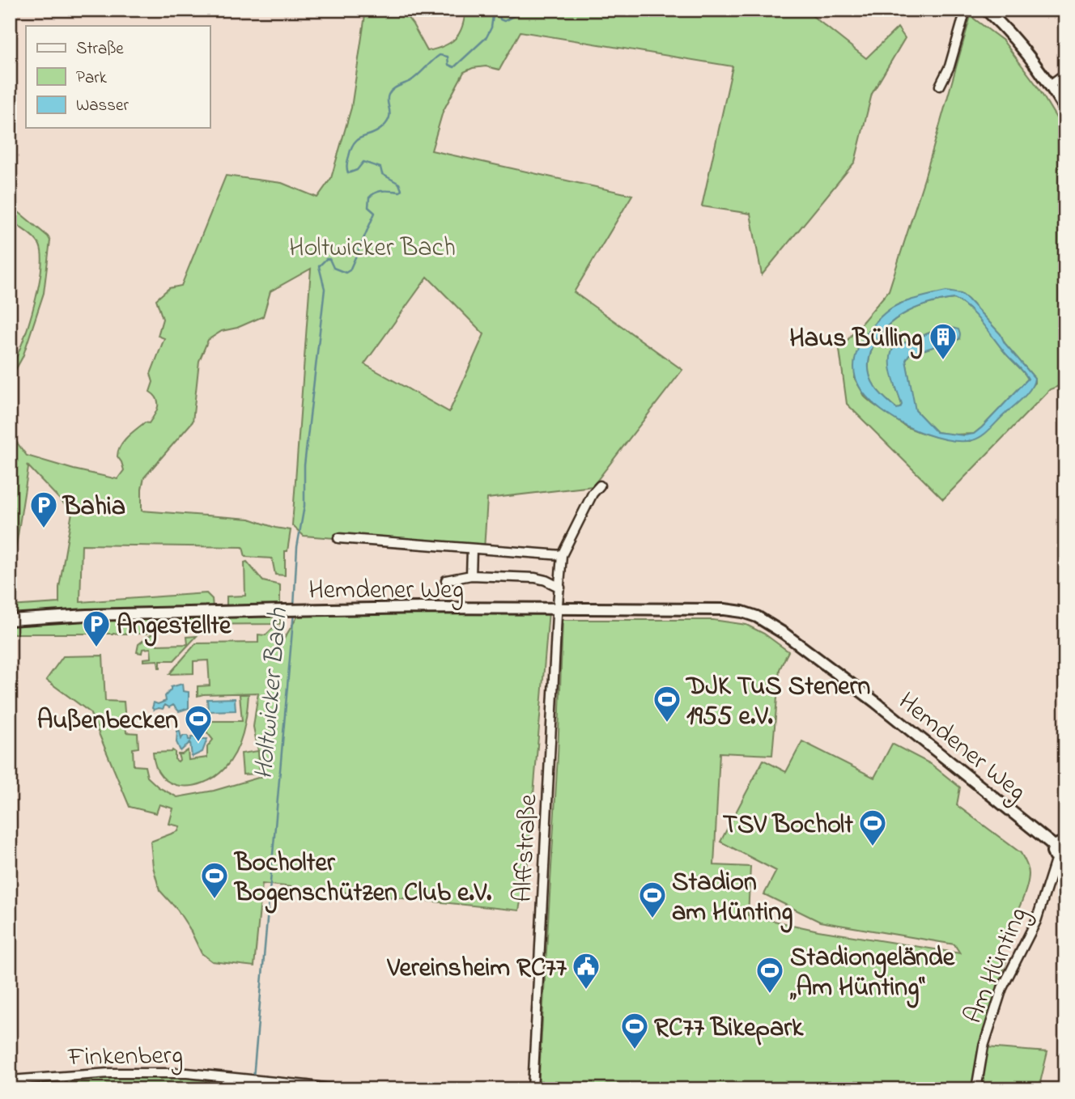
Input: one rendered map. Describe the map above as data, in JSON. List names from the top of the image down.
{
  "streets": {
    "street": [
      "Hemdener Weg",
      "Alffstraße",
      "Am Hünting",
      "Finkenberg"
    ]
  },
  "crossings": [
    ["Hemdener Weg", "Alffstraße"],
    ["Hemdener Weg", "Am Hünting"]
  ],
  "water": ["Holtwicker Bach"],
  "parks": ["Holtwicker Bach"],
  "places": {
    "building": ["Haus Bülling"],
    "parking": ["Bahia", "Angestellte"],
    "sports": [
      "DJK TuS Stenern 1955 e.V.",
      "Außenbecken",
      "TSV Bocholt",
      "Bocholter Bogenschützen Club e.V.",
      "Stadion am Hünting",
      "Stadiongelände „Am Hünting“",
      "RC77 Bikepark"
    ],
    "public building": ["Vereinsheim RC77"]
  },
  "legend": ["Straße", "Park", "Wasser"]
}
